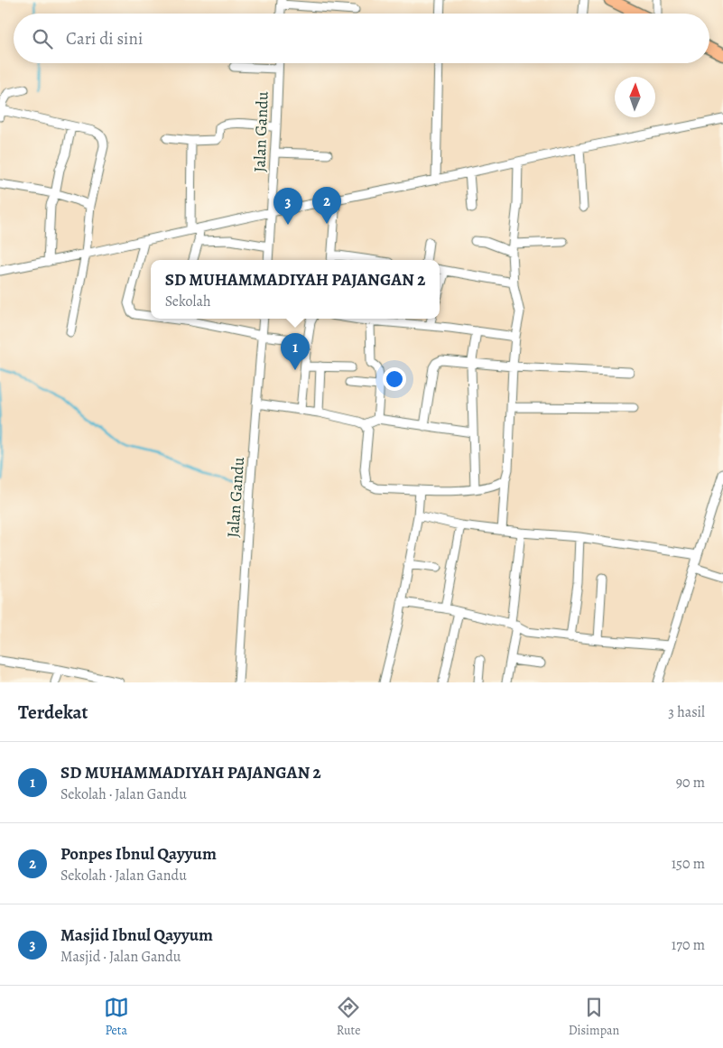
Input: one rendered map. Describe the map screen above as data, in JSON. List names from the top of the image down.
{
  "streets": {
    "street": ["Jalan Gandu"]
  },
  "north": "top",
  "page": {
    "search": "Cari di sini",
    "pins": ["2", "3", "1"],
    "popup": ["SD MUHAMMADIYAH PAJANGAN 2", "Sekolah"],
    "heading": ["Terdekat", "3 hasil"],
    "list": [
      {
        "mark": "1",
        "name": "SD MUHAMMADIYAH PAJANGAN 2",
        "note": "Sekolah · Jalan Gandu",
        "value": "90 m"
      },
      {
        "mark": "2",
        "name": "Ponpes Ibnul Qayyum",
        "note": "Sekolah · Jalan Gandu",
        "value": "150 m"
      },
      {
        "mark": "3",
        "name": "Masjid Ibnul Qayyum",
        "note": "Masjid · Jalan Gandu",
        "value": "170 m"
      }
    ],
    "nav": ["Peta", "Rute", "Disimpan"]
  }
}
